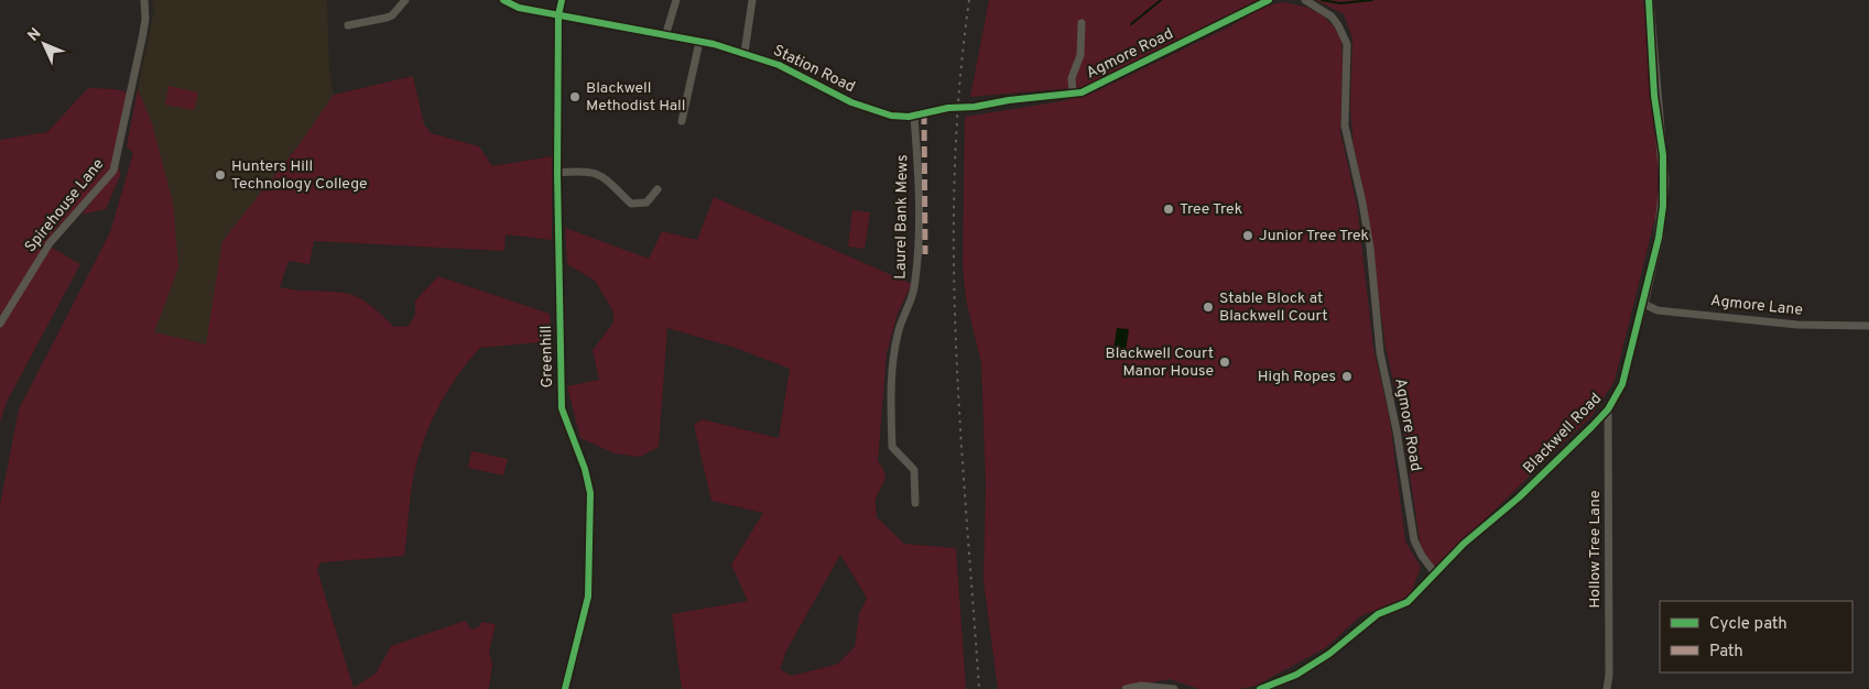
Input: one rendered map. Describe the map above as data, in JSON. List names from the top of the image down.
{
  "streets": {
    "street": [
      "Agmore Road",
      "Station Road",
      "Spirehouse Lane",
      "Laurel Bank Mews",
      "Agmore Lane",
      "Greenhill",
      "Blackwell Road",
      "Hollow Tree Lane"
    ]
  },
  "crossings": [
    ["Agmore Road", "Station Road"],
    ["Agmore Road", "Blackwell Road"],
    ["Station Road", "Laurel Bank Mews"],
    ["Station Road", "Greenhill"],
    ["Agmore Lane", "Blackwell Road"],
    ["Blackwell Road", "Hollow Tree Lane"]
  ],
  "places": [
    "Blackwell Methodist Hall",
    "Hunters Hill Technology College",
    "Tree Trek",
    "Junior Tree Trek",
    "Stable Block at Blackwell Court",
    "Blackwell Court Manor House",
    "High Ropes"
  ],
  "legend": ["Cycle path", "Path"],
  "north": "top left"
}
